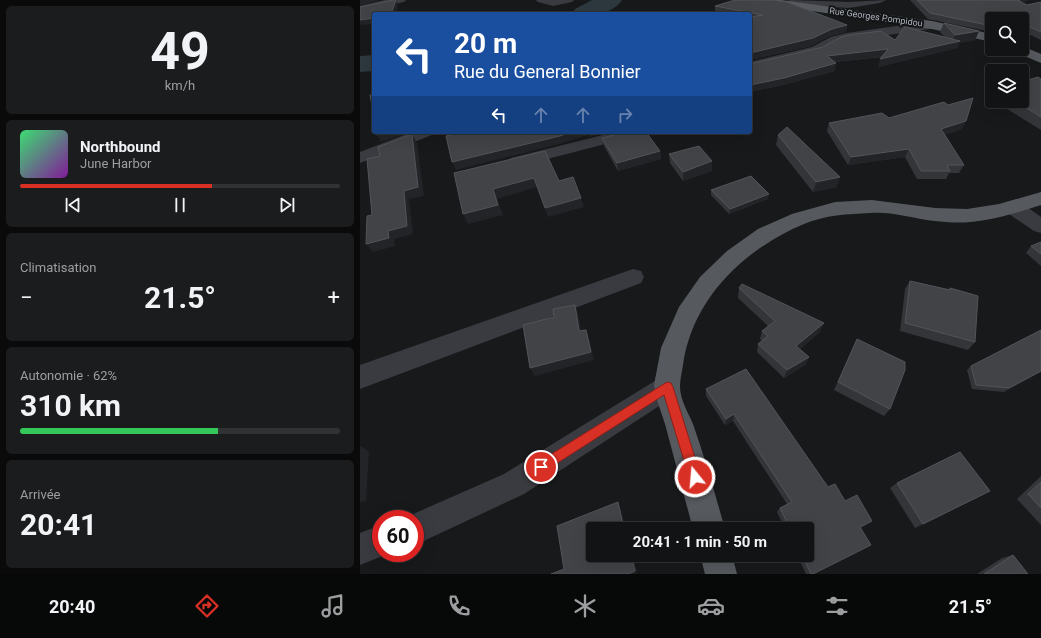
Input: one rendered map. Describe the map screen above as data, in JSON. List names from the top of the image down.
{
  "streets": {
    "main road": ["Rue Georges Pompidou"]
  },
  "page": {
    "tile": [
      ["49", "km/h"],
      "Climatisation",
      ["Autonomie · 62%", "310 km"],
      ["Arrivée", "20:41"]
    ],
    "turn": ["20 m", "Rue du General Bonnier"],
    "song": ["Northbound", "June Harbor"],
    "heat": ["−", "21.5°", "+"],
    "limit": "60",
    "trip": "20:41 · 1 min · 50 m",
    "tabs": ["20:40", "21.5°"]
  }
}
